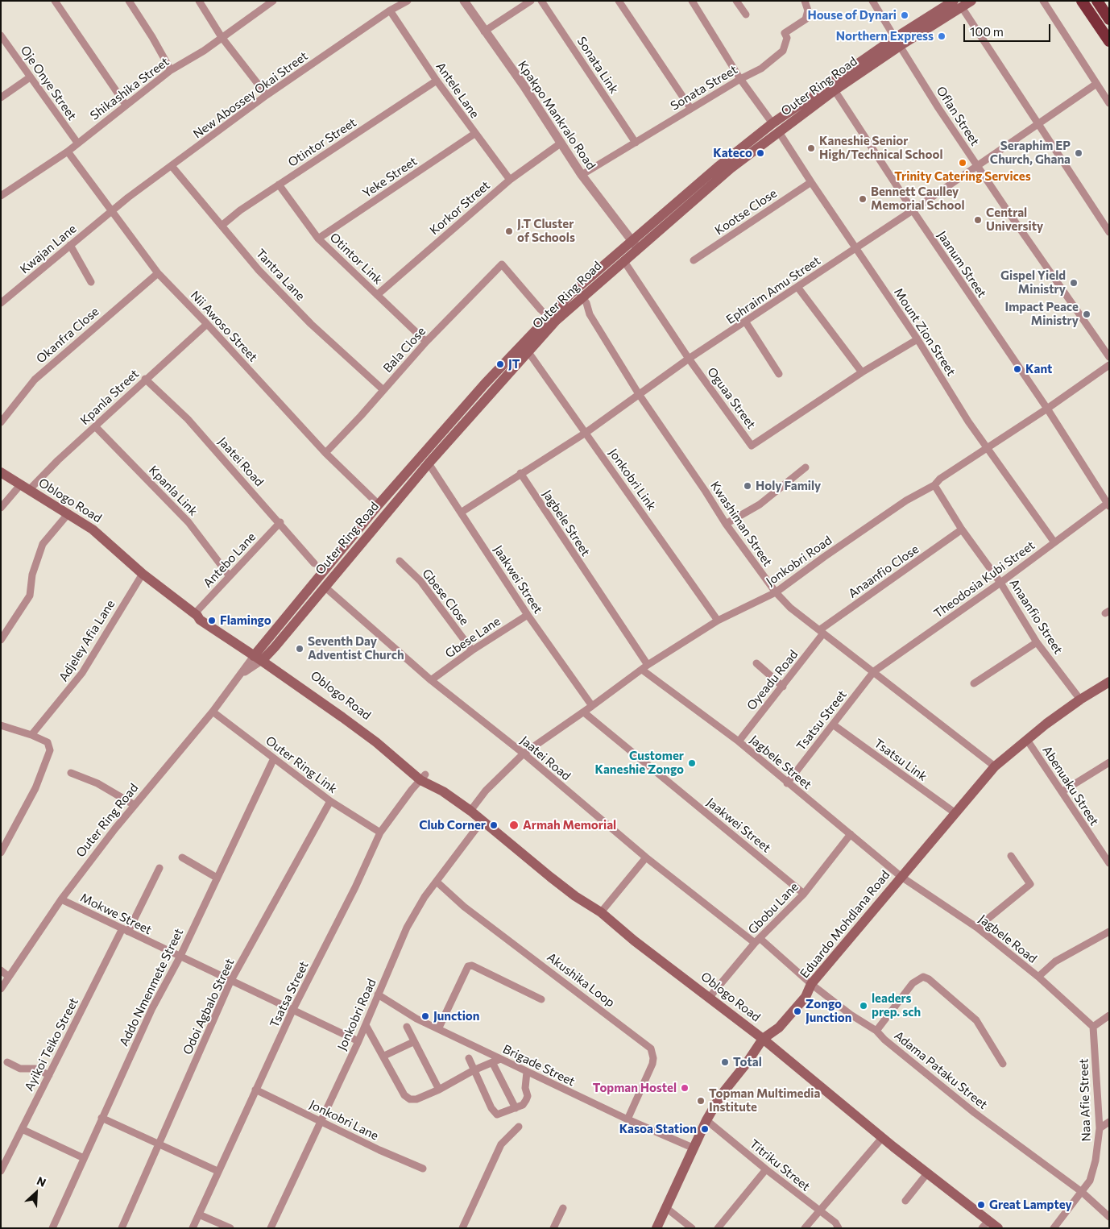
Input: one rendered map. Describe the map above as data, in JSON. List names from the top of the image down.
{
  "streets": {
    "main road": ["Outer Ring Road", "Oblogo Road", "Eduardo Mohdlana Road"],
    "street": [
      "Sonata Link",
      "Oje Onye Street",
      "Sonata Street",
      "Shikashika Street",
      "Antele Lane",
      "New Abossey Okai Street",
      "Kpakpo Mankralo Road",
      "Oflan Street",
      "Otintor Street",
      "Yeke Street",
      "Korkor Street",
      "Kootse Close",
      "Kwajan Lane",
      "Otintor Link",
      "Jaanum Street",
      "Tantra Lane",
      "Ephraim Amu Street",
      "Nii Awoso Street",
      "Mount Zion Street",
      "Okanfra Close",
      "Bala Close",
      "Kpanla Street",
      "Oguaa Street",
      "Jaatei Road",
      "Jonkobri Link",
      "Kpanla Link",
      "Jagbele Street",
      "Kwashiman Street",
      "Antebo Lane",
      "Jonkobri Road",
      "Anaanfio Close",
      "Jaakwei Street",
      "Theodosia Kubi Street",
      "Gbese Close",
      "Anaanfio Street",
      "Gbese Lane",
      "Adjeley Afia Lane",
      "Oyeadu Road",
      "Tsatsu Street",
      "Tsatsu Link",
      "Outer Ring Link",
      "Abenuaku Street",
      "Gbobu Lane",
      "Mokwe Street",
      "Jagbele Road",
      "Akushika Loop",
      "Addo Nmenmete Street",
      "Tsatsa Street",
      "Odoi Agbalo Street",
      "Ayikoi Teiko Street",
      "Brigade Street",
      "Adama Pataku Street",
      "Naa Afie Street",
      "Jonkobri Lane",
      "Titriku Street"
    ]
  },
  "crossings": [
    ["Sonata Link", "Sonata Street"],
    ["Oje Onye Street", "Shikashika Street"],
    ["Outer Ring Road", "Kpakpo Mankralo Road"],
    ["Outer Ring Road", "Oflan Street"],
    ["Outer Ring Road", "Jaanum Street"],
    ["Outer Ring Road", "Nii Awoso Street"],
    ["Outer Ring Road", "Mount Zion Street"],
    ["Outer Ring Road", "Bala Close"],
    ["Outer Ring Road", "Oguaa Street"],
    ["Outer Ring Road", "Jaatei Road"],
    ["Outer Ring Road", "Jonkobri Link"],
    ["Outer Ring Road", "Oblogo Road"],
    ["Outer Ring Road", "Kwashiman Street"],
    ["Outer Ring Road", "Jaakwei Street"],
    ["Outer Ring Road", "Outer Ring Link"],
    ["Outer Ring Road", "Mokwe Street"],
    ["Sonata Street", "Kpakpo Mankralo Road"],
    ["Shikashika Street", "Nii Awoso Street"],
    ["Antele Lane", "New Abossey Okai Street"],
    ["Antele Lane", "Otintor Street"],
    ["Antele Lane", "Yeke Street"],
    ["Antele Lane", "Korkor Street"],
    ["New Abossey Okai Street", "Kwajan Lane"],
    ["New Abossey Okai Street", "Tantra Lane"],
    ["New Abossey Okai Street", "Nii Awoso Street"],
    ["Kpakpo Mankralo Road", "Korkor Street"],
    ["Oflan Street", "Ephraim Amu Street"],
    ["Otintor Street", "Otintor Link"],
    ["Otintor Street", "Tantra Lane"],
    ["Yeke Street", "Otintor Link"],
    ["Korkor Street", "Otintor Link"],
    ["Kootse Close", "Mount Zion Street"],
    ["Kwajan Lane", "Nii Awoso Street"],
    ["Otintor Link", "Bala Close"],
    ["Jaanum Street", "Ephraim Amu Street"],
    ["Jaanum Street", "Jonkobri Road"],
    ["Jaanum Street", "Theodosia Kubi Street"],
    ["Tantra Lane", "Bala Close"],
    ["Ephraim Amu Street", "Mount Zion Street"],
    ["Ephraim Amu Street", "Oguaa Street"],
    ["Ephraim Amu Street", "Jonkobri Link"],
    ["Ephraim Amu Street", "Jagbele Street"],
    ["Ephraim Amu Street", "Kwashiman Street"],
    ["Ephraim Amu Street", "Jaakwei Street"],
    ["Nii Awoso Street", "Okanfra Close"],
    ["Nii Awoso Street", "Bala Close"],
    ["Nii Awoso Street", "Kpanla Street"],
    ["Mount Zion Street", "Oguaa Street"],
    ["Mount Zion Street", "Jonkobri Road"],
    ["Mount Zion Street", "Theodosia Kubi Street"],
    ["Kpanla Street", "Jaatei Road"],
    ["Kpanla Street", "Kpanla Link"],
    ["Kpanla Street", "Oblogo Road"],
    ["Jaatei Road", "Antebo Lane"],
    ["Jaatei Road", "Jonkobri Road"],
    ["Jaatei Road", "Gbese Lane"],
    ["Jaatei Road", "Gbobu Lane"],
    ["Jaatei Road", "Adama Pataku Street"],
    ["Jonkobri Link", "Jonkobri Road"],
    ["Kpanla Link", "Antebo Lane"],
    ["Oblogo Road", "Antebo Lane"],
    ["Oblogo Road", "Jonkobri Road"],
    ["Oblogo Road", "Adjeley Afia Lane"],
    ["Oblogo Road", "Gbobu Lane"],
    ["Oblogo Road", "Eduardo Mohdlana Road"],
    ["Oblogo Road", "Tsatsa Street"],
    ["Jagbele Street", "Jonkobri Road"],
    ["Jagbele Street", "Oyeadu Road"],
    ["Jagbele Street", "Tsatsu Street"],
    ["Jagbele Street", "Gbobu Lane"],
    ["Jagbele Street", "Eduardo Mohdlana Road"],
    ["Jagbele Street", "Jagbele Road"],
    ["Kwashiman Street", "Jonkobri Road"],
    ["Kwashiman Street", "Anaanfio Close"],
    ["Kwashiman Street", "Theodosia Kubi Street"],
    ["Kwashiman Street", "Oyeadu Road"],
    ["Kwashiman Street", "Tsatsu Street"],
    ["Kwashiman Street", "Eduardo Mohdlana Road"],
    ["Jonkobri Road", "Jaakwei Street"],
    ["Jonkobri Road", "Anaanfio Street"],
    ["Jonkobri Road", "Mokwe Street"],
    ["Jonkobri Road", "Akushika Loop"],
    ["Jonkobri Road", "Brigade Street"],
    ["Jonkobri Road", "Jonkobri Lane"],
    ["Anaanfio Close", "Anaanfio Street"],
    ["Anaanfio Close", "Oyeadu Road"],
    ["Jaakwei Street", "Gbese Lane"],
    ["Jaakwei Street", "Gbobu Lane"],
    ["Theodosia Kubi Street", "Anaanfio Street"],
    ["Theodosia Kubi Street", "Tsatsu Street"],
    ["Gbese Close", "Gbese Lane"],
    ["Anaanfio Street", "Eduardo Mohdlana Road"],
    ["Tsatsu Street", "Tsatsu Link"],
    ["Tsatsu Link", "Eduardo Mohdlana Road"],
    ["Outer Ring Link", "Addo Nmenmete Street"],
    ["Outer Ring Link", "Tsatsa Street"],
    ["Outer Ring Link", "Odoi Agbalo Street"],
    ["Abenuaku Street", "Eduardo Mohdlana Road"],
    ["Gbobu Lane", "Adama Pataku Street"],
    ["Mokwe Street", "Addo Nmenmete Street"],
    ["Mokwe Street", "Tsatsa Street"],
    ["Mokwe Street", "Odoi Agbalo Street"],
    ["Mokwe Street", "Ayikoi Teiko Street"],
    ["Eduardo Mohdlana Road", "Jagbele Road"],
    ["Eduardo Mohdlana Road", "Brigade Street"],
    ["Eduardo Mohdlana Road", "Adama Pataku Street"],
    ["Eduardo Mohdlana Road", "Titriku Street"],
    ["Jagbele Road", "Naa Afie Street"],
    ["Akushika Loop", "Brigade Street"],
    ["Tsatsa Street", "Jonkobri Lane"],
    ["Adama Pataku Street", "Naa Afie Street"]
  ],
  "places": [
    "House of Dynari",
    "Northern Express",
    "Kaneshie Senior High/Technical School",
    "Kateco",
    "Seraphim EP Church, Ghana",
    "Trinity Catering Services",
    "Bennett Caulley Memorial School",
    "Central University",
    "J.T Cluster of Schools",
    "Gispel Yield Ministry",
    "Impact Peace Ministry",
    "JT",
    "Kant",
    "Holy Family",
    "Flamingo",
    "Seventh Day Adventist Church",
    "Customer Kaneshie Zongo",
    "Club Corner",
    "Armah Memorial",
    "leaders prep. sch",
    "Zongo Junction",
    "Junction",
    "Total",
    "Topman Hostel",
    "Topman Multimedia Institute",
    "Kasoa Station",
    "Great Lamptey"
  ],
  "scale_bar": "100 m",
  "north": "top right"
}
